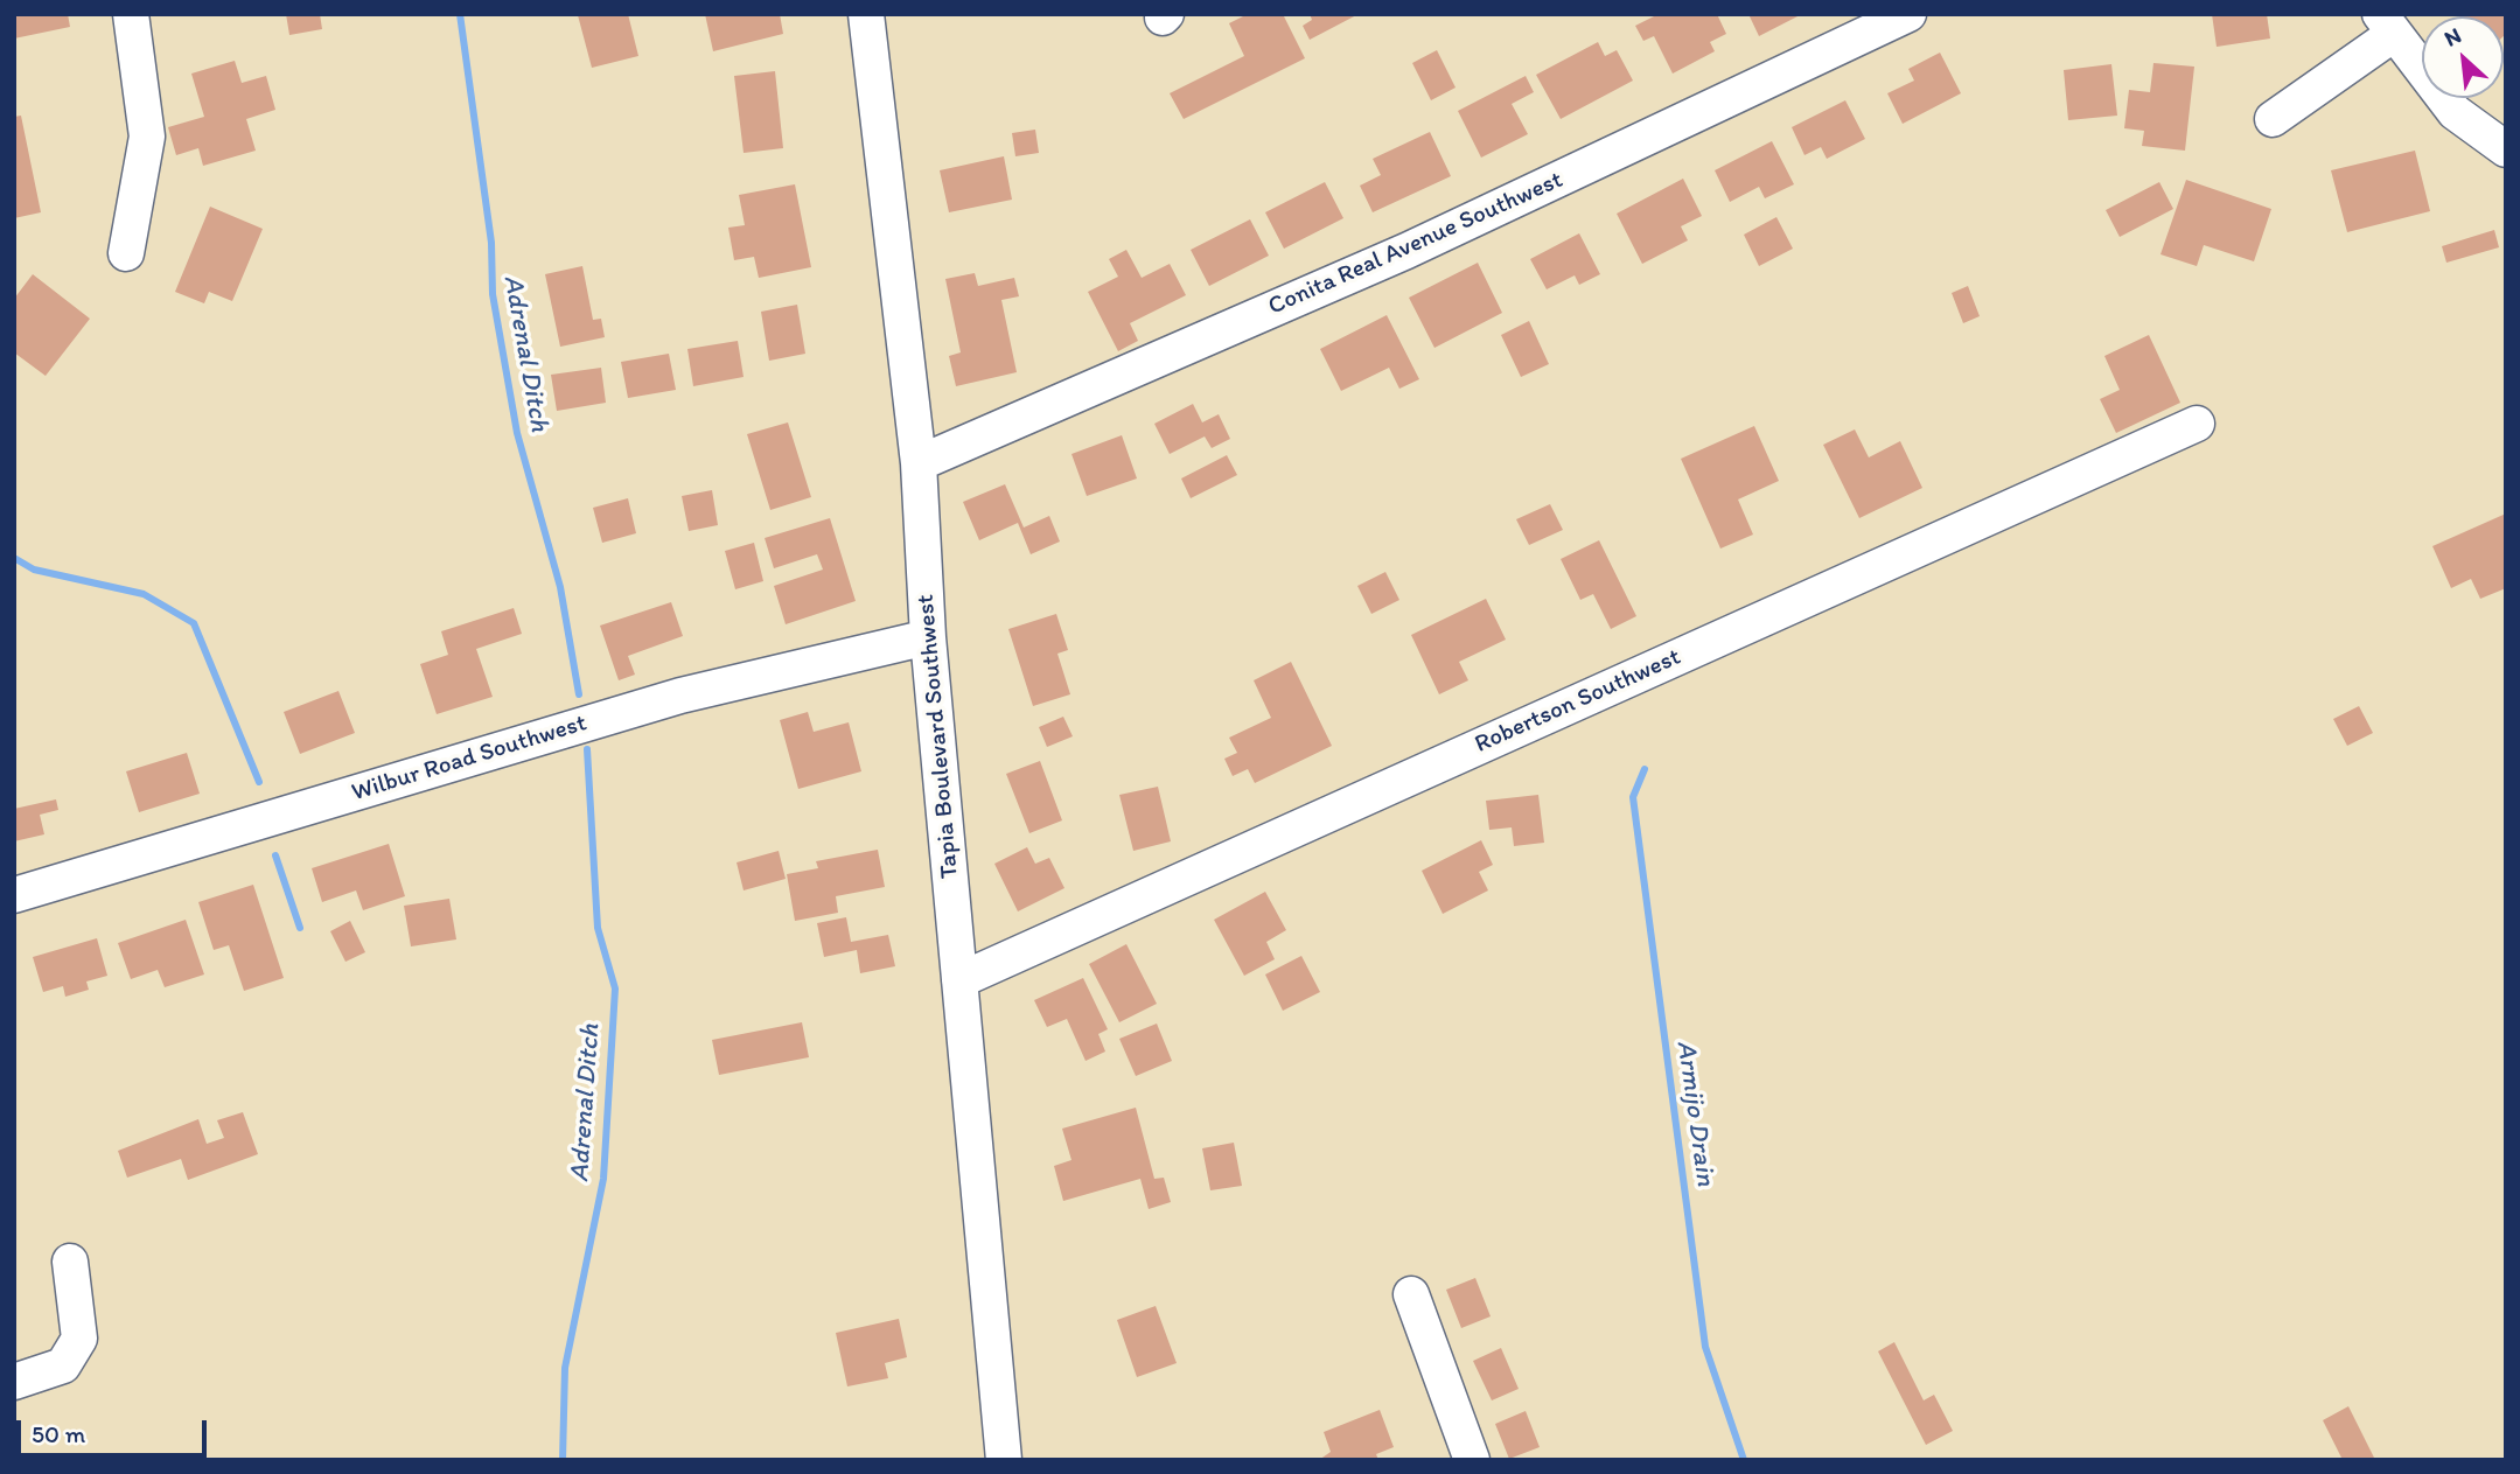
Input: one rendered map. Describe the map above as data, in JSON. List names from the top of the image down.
{
  "streets": {
    "street": [
      "Conita Real Avenue Southwest",
      "Robertson Southwest",
      "Tapia Boulevard Southwest",
      "Wilbur Road Southwest"
    ]
  },
  "crossings": [
    ["Conita Real Avenue Southwest", "Tapia Boulevard Southwest"],
    ["Robertson Southwest", "Tapia Boulevard Southwest"],
    ["Tapia Boulevard Southwest", "Wilbur Road Southwest"]
  ],
  "water": ["Adrenal Ditch", "Armijo Drain"],
  "scale_bar": "50 m",
  "north": "top left"
}
